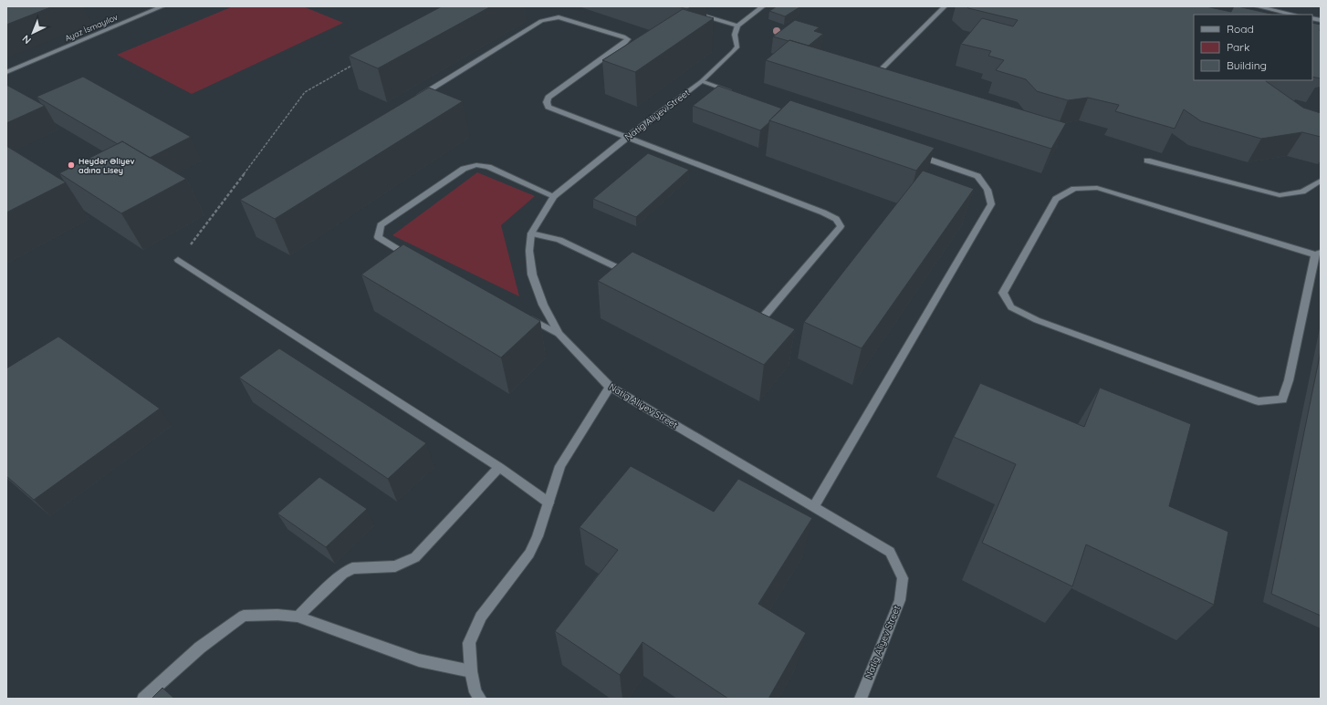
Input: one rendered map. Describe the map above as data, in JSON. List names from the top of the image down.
{
  "streets": {
    "street": ["Ayaz İsmayılov", "Natig Aliyev Street"]
  },
  "places": ["Heydər Əliyev adına Lisey"],
  "legend": ["Road", "Park", "Building"],
  "north": "bottom left"
}
